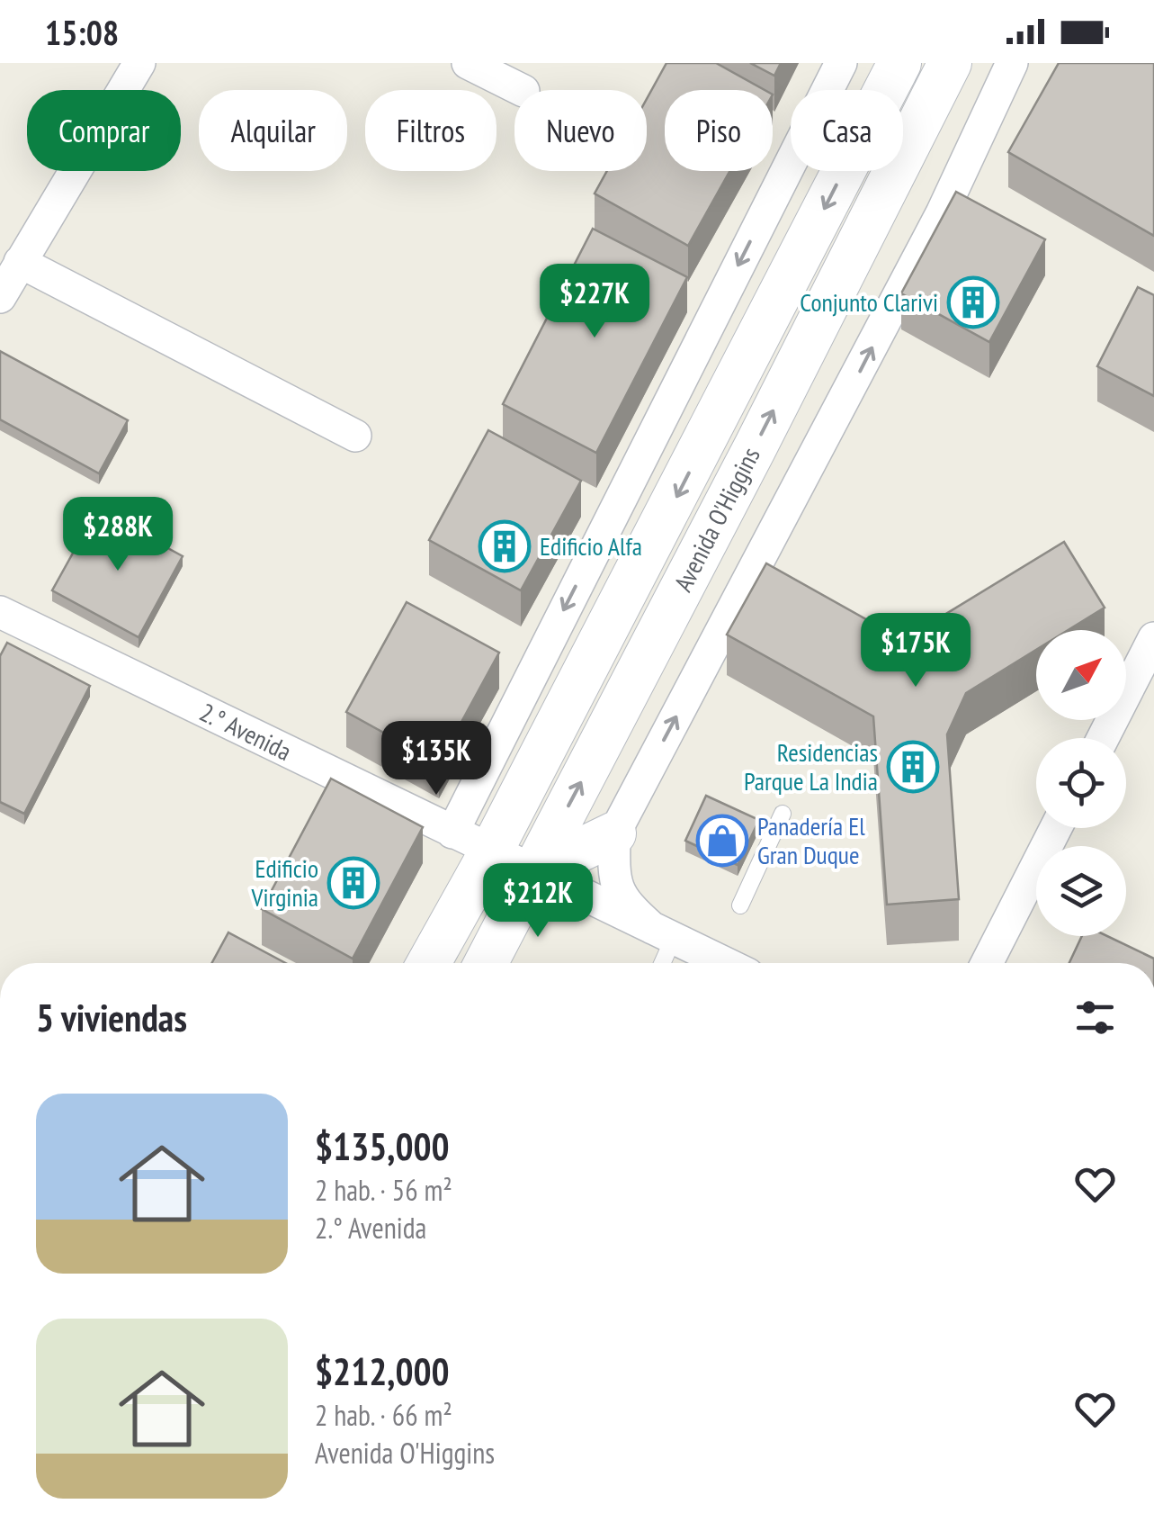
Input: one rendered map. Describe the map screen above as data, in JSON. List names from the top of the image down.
{
  "streets": {
    "main road": ["Avenida O'Higgins"],
    "street": ["2.° Avenida"]
  },
  "crossings": [
    ["Avenida O'Higgins", "2.° Avenida"]
  ],
  "places": {
    "building": [
      "Conjunto Clarivi",
      "Edificio Alfa",
      "Residencias Parque La India",
      "Edificio Virginia"
    ],
    "shop": ["Panadería El Gran Duque"]
  },
  "north": "top right",
  "page": {
    "status": "15:08",
    "chip": [
      "Comprar",
      "Alquilar",
      "Filtros",
      "Nuevo",
      "Piso",
      "Casa"
    ],
    "price": [
      "$227K",
      "$288K",
      "$175K",
      "$135K",
      "$212K"
    ],
    "heading": "5 viviendas",
    "list": [
      {
        "name": "$135,000",
        "note": "2 hab. · 56 m² · 2.° Avenida"
      },
      {
        "name": "$212,000",
        "note": "2 hab. · 66 m² · Avenida O'Higgins"
      }
    ]
  }
}
